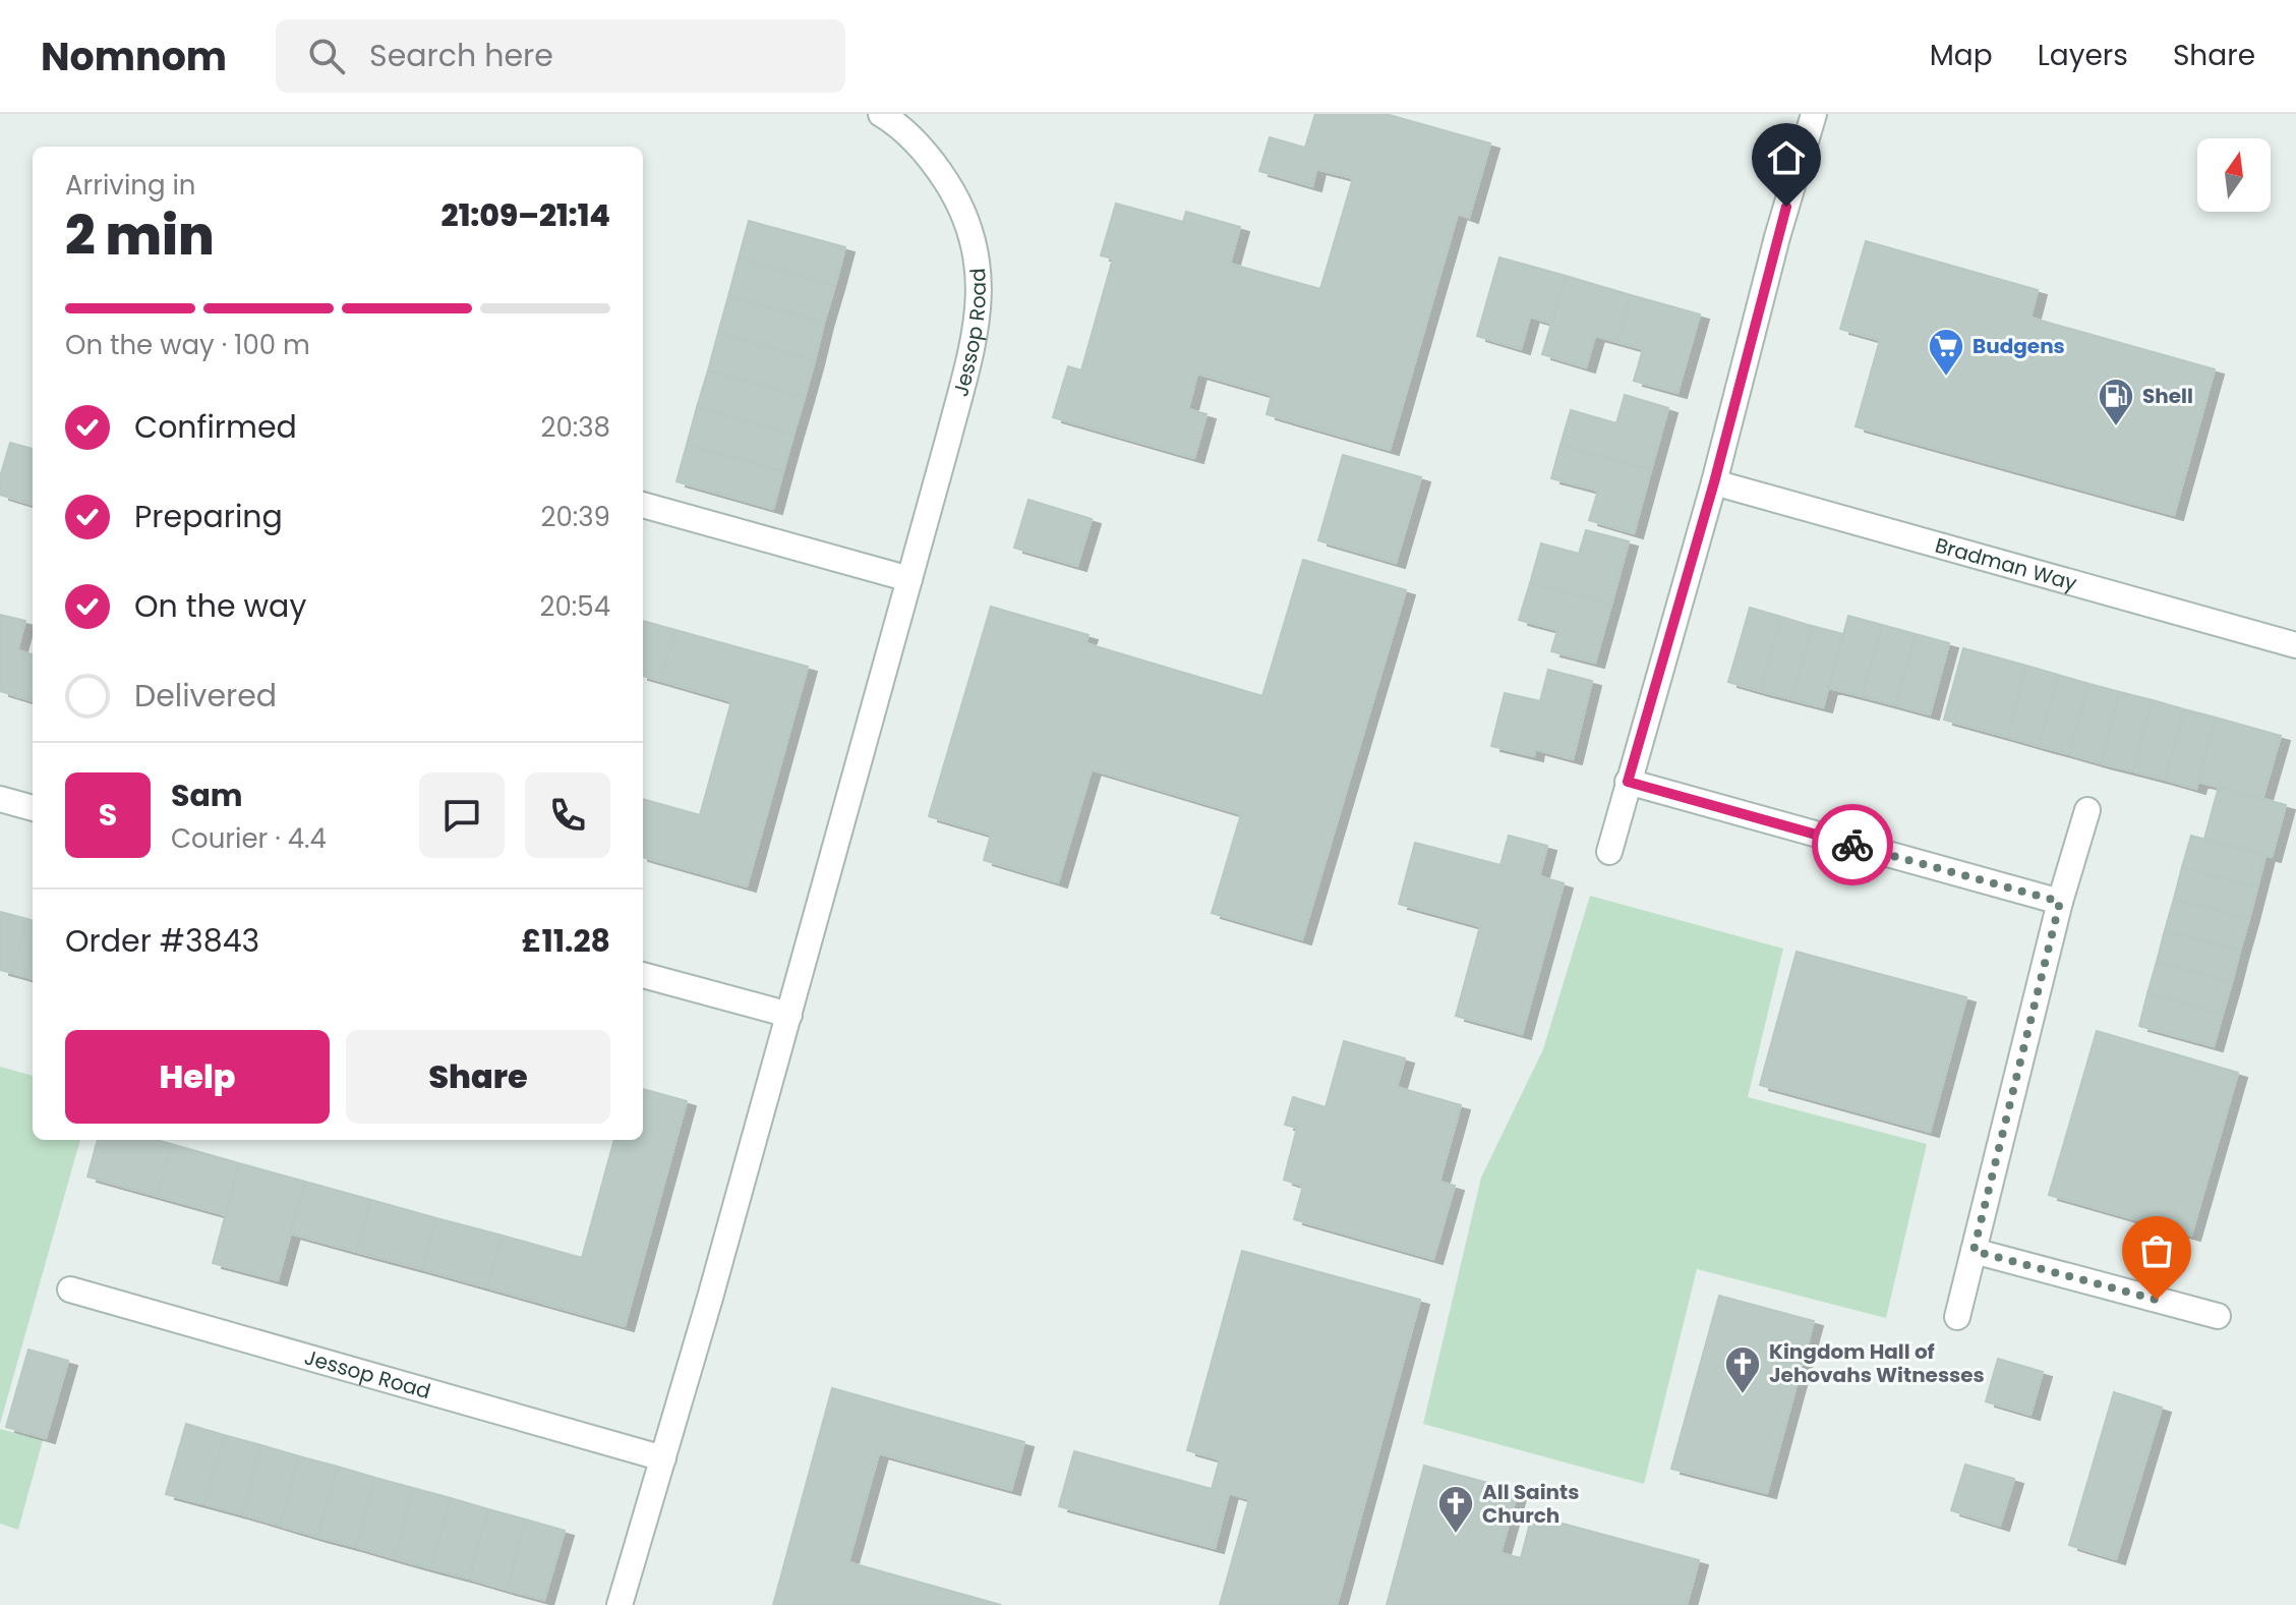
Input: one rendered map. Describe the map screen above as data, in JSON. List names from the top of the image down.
{
  "streets": {
    "street": ["Jessop Road", "Bradman Way"]
  },
  "places": {
    "supermarket": ["Budgens"],
    "fuel station": ["Shell"],
    "church": ["Kingdom Hall of Jehovahs Witnesses", "All Saints Church"]
  },
  "north": "top",
  "page": {
    "header": "Nomnom",
    "search": "Search here",
    "nav": ["Map", "Layers", "Share"],
    "heading": ["2 min", "Arriving in", "21:09–21:14"],
    "panel": [
      "Sam",
      "Courier · 4.4",
      "Order #3843",
      "£11.28"
    ],
    "bar": "On the way · 100 m",
    "list": [
      ["Confirmed", "20:38"],
      ["Preparing", "20:39"],
      ["On the way", "20:54"],
      "Delivered"
    ],
    "round": "S",
    "buttons": ["Help", "Share"]
  }
}
